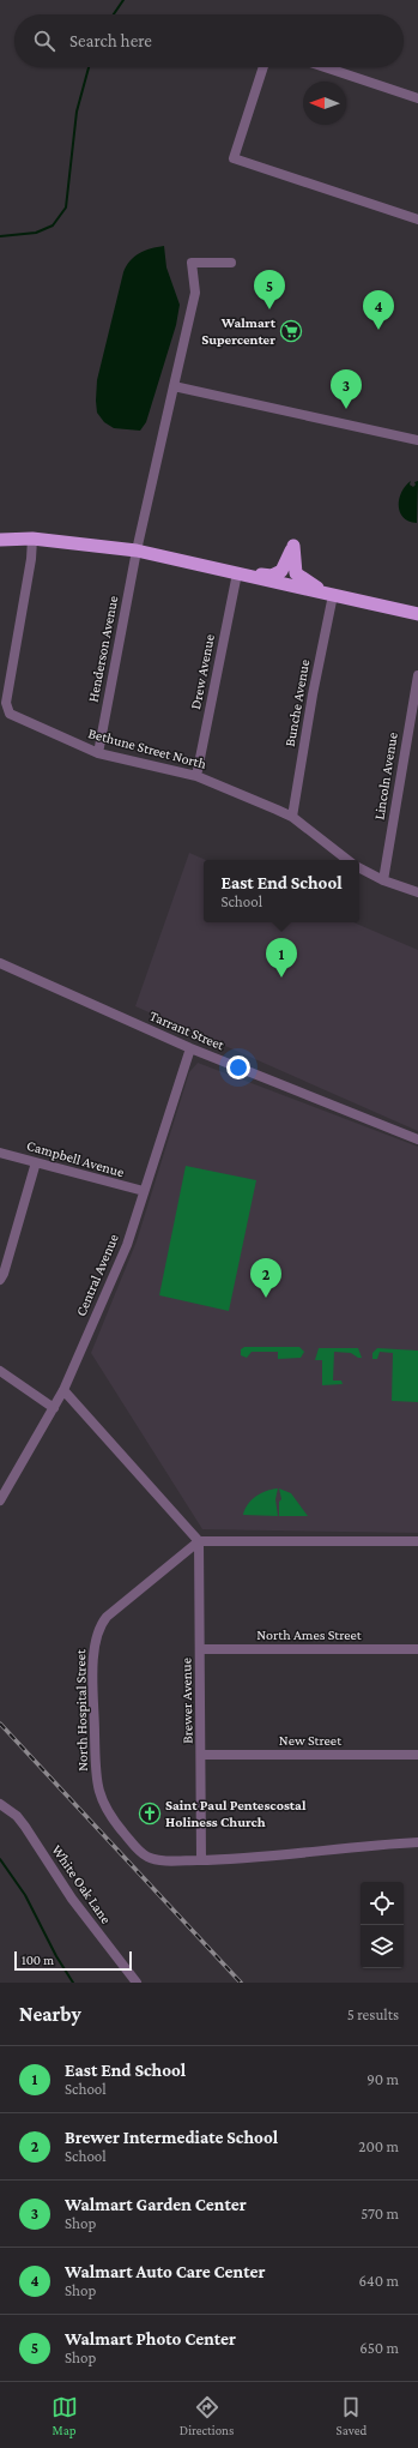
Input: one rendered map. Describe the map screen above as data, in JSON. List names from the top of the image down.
{
  "streets": {
    "street": [
      "Henderson Avenue",
      "Drew Avenue",
      "Bunche Avenue",
      "Bethune Street North",
      "Lincoln Avenue",
      "Tarrant Street",
      "Campbell Avenue",
      "Central Avenue",
      "North Ames Street",
      "Brewer Avenue",
      "North Hospital Street",
      "New Street",
      "White Oak Lane"
    ]
  },
  "crossings": [
    ["Henderson Avenue", "Bethune Street North"],
    ["Drew Avenue", "Bethune Street North"],
    ["Bunche Avenue", "Bethune Street North"],
    ["Tarrant Street", "Central Avenue"],
    ["Campbell Avenue", "Central Avenue"],
    ["North Ames Street", "Brewer Avenue"],
    ["Brewer Avenue", "North Hospital Street"],
    ["Brewer Avenue", "New Street"]
  ],
  "places": {
    "supermarket": ["Walmart Supercenter"],
    "church": ["Saint Paul Pentescostal Holiness Church"]
  },
  "scale_bar": "100 m",
  "north": "left",
  "page": {
    "search": "Search here",
    "pins": [
      "5",
      "4",
      "3",
      "1",
      "2"
    ],
    "popup": ["East End School", "School"],
    "scale": "100 m",
    "heading": ["Nearby", "5 results"],
    "list": [
      {
        "mark": "1",
        "name": "East End School",
        "note": "School",
        "value": "90 m"
      },
      {
        "mark": "2",
        "name": "Brewer Intermediate School",
        "note": "School",
        "value": "200 m"
      },
      {
        "mark": "3",
        "name": "Walmart Garden Center",
        "note": "Shop",
        "value": "570 m"
      },
      {
        "mark": "4",
        "name": "Walmart Auto Care Center",
        "note": "Shop",
        "value": "640 m"
      },
      {
        "mark": "5",
        "name": "Walmart Photo Center",
        "note": "Shop",
        "value": "650 m"
      }
    ],
    "nav": ["Map", "Directions", "Saved"]
  }
}
